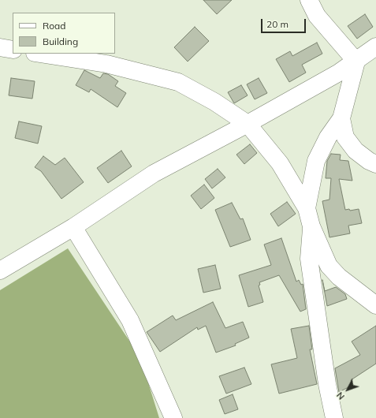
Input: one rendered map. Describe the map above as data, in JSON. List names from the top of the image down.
{
  "legend": ["Road", "Building"],
  "scale_bar": "20 m",
  "north": "bottom left"
}
